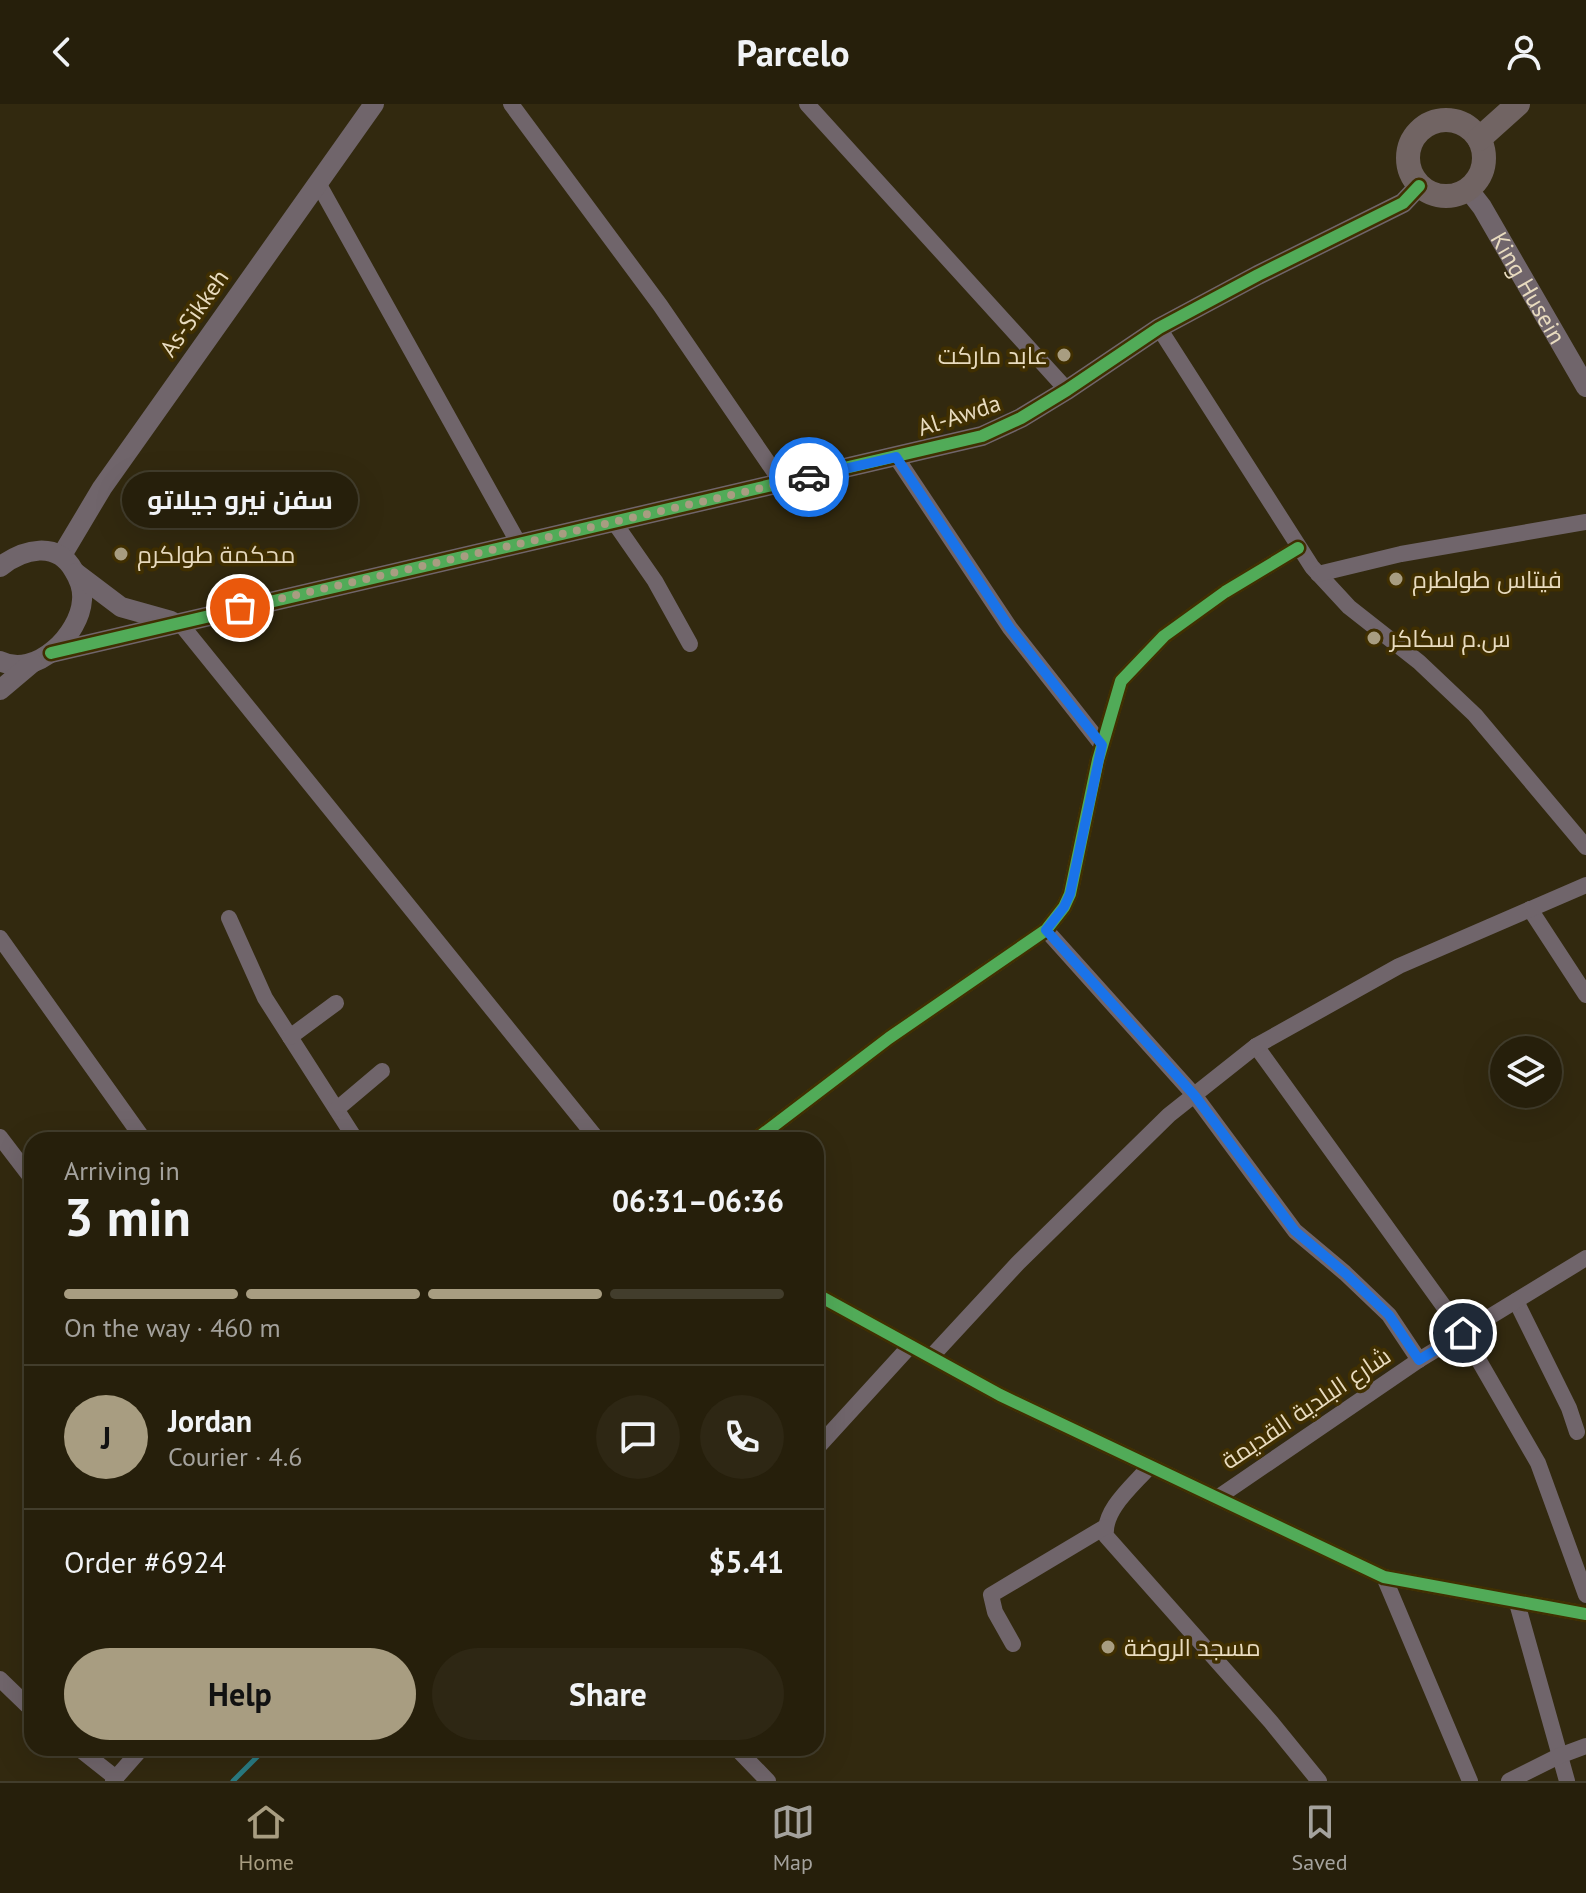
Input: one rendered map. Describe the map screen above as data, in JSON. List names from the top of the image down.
{
  "streets": {
    "street": [
      "King Husein",
      "As-Sikkeh",
      "Al-Awda",
      "شارع البلدية القديمة"
    ]
  },
  "crossings": [
    ["King Husein", "Al-Awda"]
  ],
  "places": [
    "عابد ماركت",
    "محكمة طولكرم",
    "فيتاس طولطرم",
    "سفن نيرو جيلاتو",
    "س.م سكاكر",
    "مسجد الروضة"
  ],
  "page": {
    "header": "Parcelo",
    "bubble": "سفن نيرو جيلاتو",
    "heading": ["3 min", "Arriving in", "06:31–06:36"],
    "panel": [
      "Jordan",
      "Courier · 4.6",
      "Order #6924",
      "$5.41"
    ],
    "bar": "On the way · 460 m",
    "round": "J",
    "buttons": ["Help", "Share"],
    "tabs": ["Home", "Map", "Saved"]
  }
}
